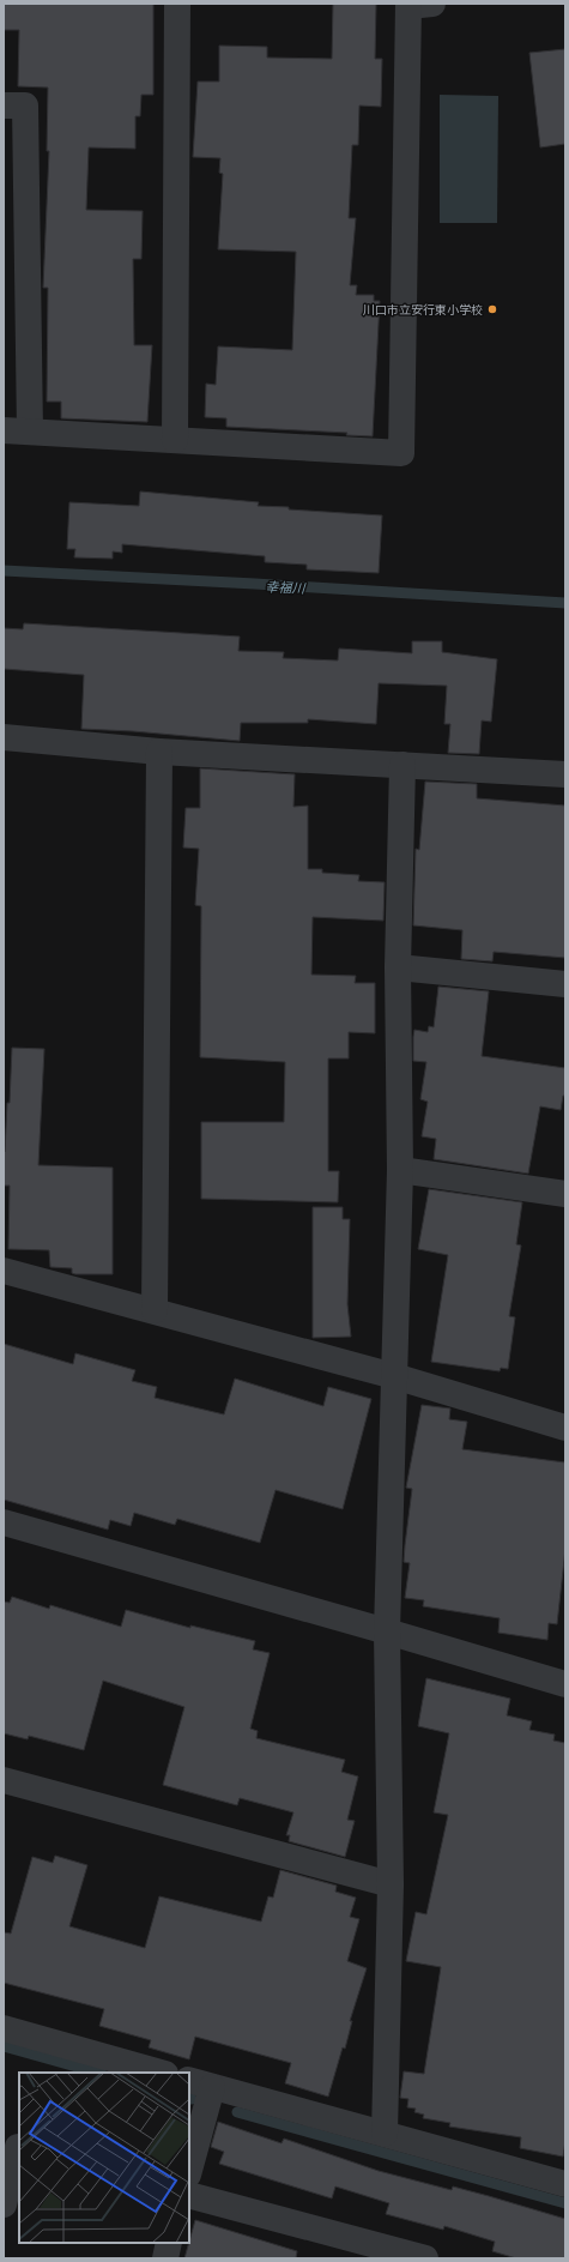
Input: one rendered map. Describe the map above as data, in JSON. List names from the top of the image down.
{
  "water": ["幸福川"],
  "places": ["川口市立安行東小学校"]
}
